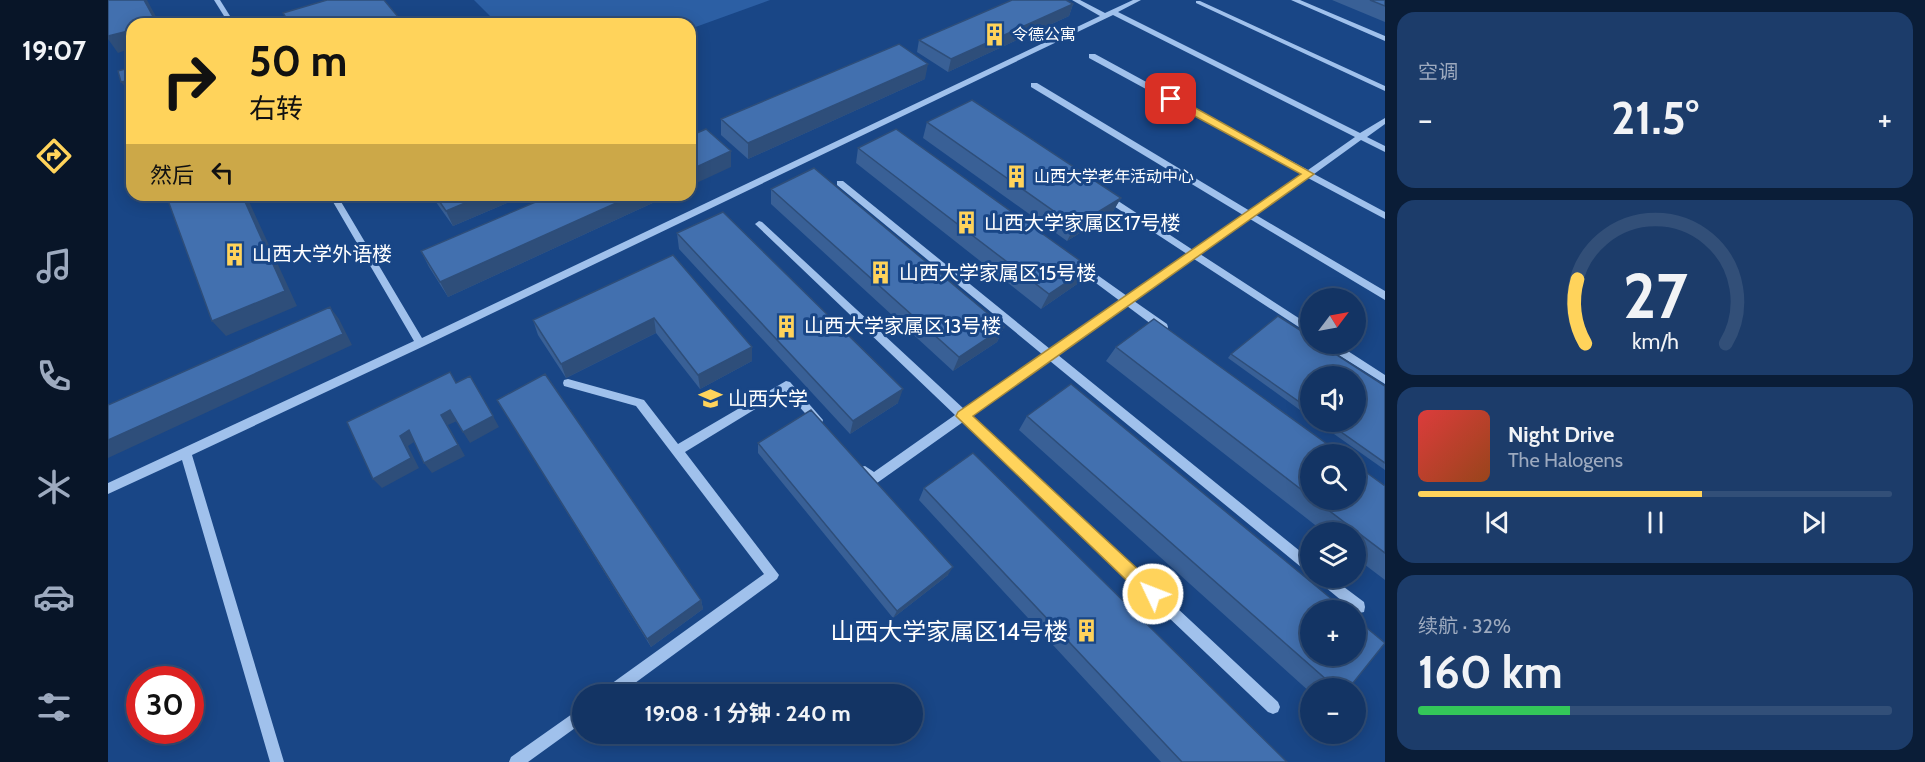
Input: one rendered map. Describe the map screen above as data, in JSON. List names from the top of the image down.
{
  "places": {
    "building": [
      "令德公寓",
      "山西大学老年活动中心",
      "山西大学家属区17号楼",
      "山西大学外语楼",
      "山西大学家属区15号楼",
      "山西大学家属区13号楼",
      "山西大学家属区14号楼"
    ],
    "school or university": ["山西大学"]
  },
  "north": "top right",
  "page": {
    "tabs": "19:07",
    "tile": [
      "空调",
      ["续航 · 32%", "160 km"]
    ],
    "turn": ["50 m", "右转"],
    "heat": ["−", "21.5°", "+"],
    "then": "然后",
    "map_buttons": ["+", "−"],
    "song": ["Night Drive", "The Halogens"],
    "limit": "30",
    "trip": "19:08 · 1 分钟 · 240 m",
    "gauge": ["27", "km/h"]
  }
}
